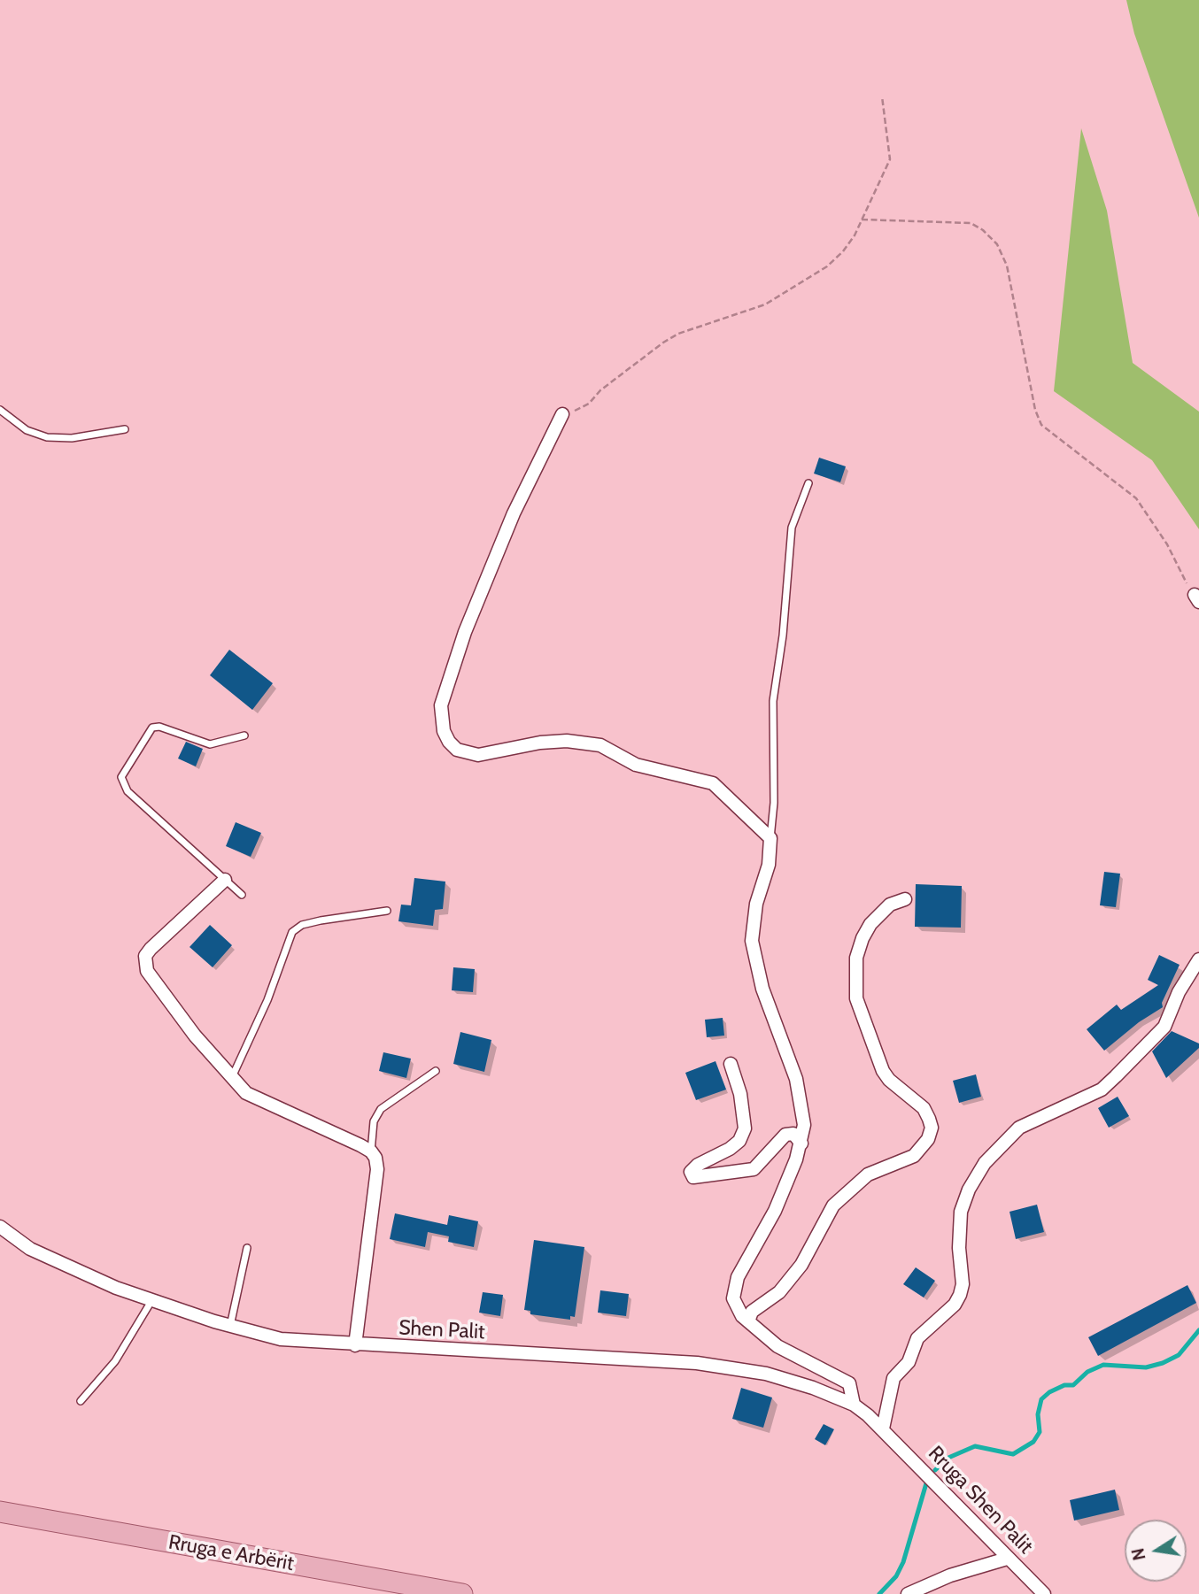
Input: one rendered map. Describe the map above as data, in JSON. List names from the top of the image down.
{
  "streets": {
    "main road": ["Rruga e Arbërit"],
    "street": ["Shen Palit", "Rruga Shen Palit"]
  },
  "crossings": [
    ["Shen Palit", "Rruga Shen Palit"]
  ],
  "north": "left"
}
